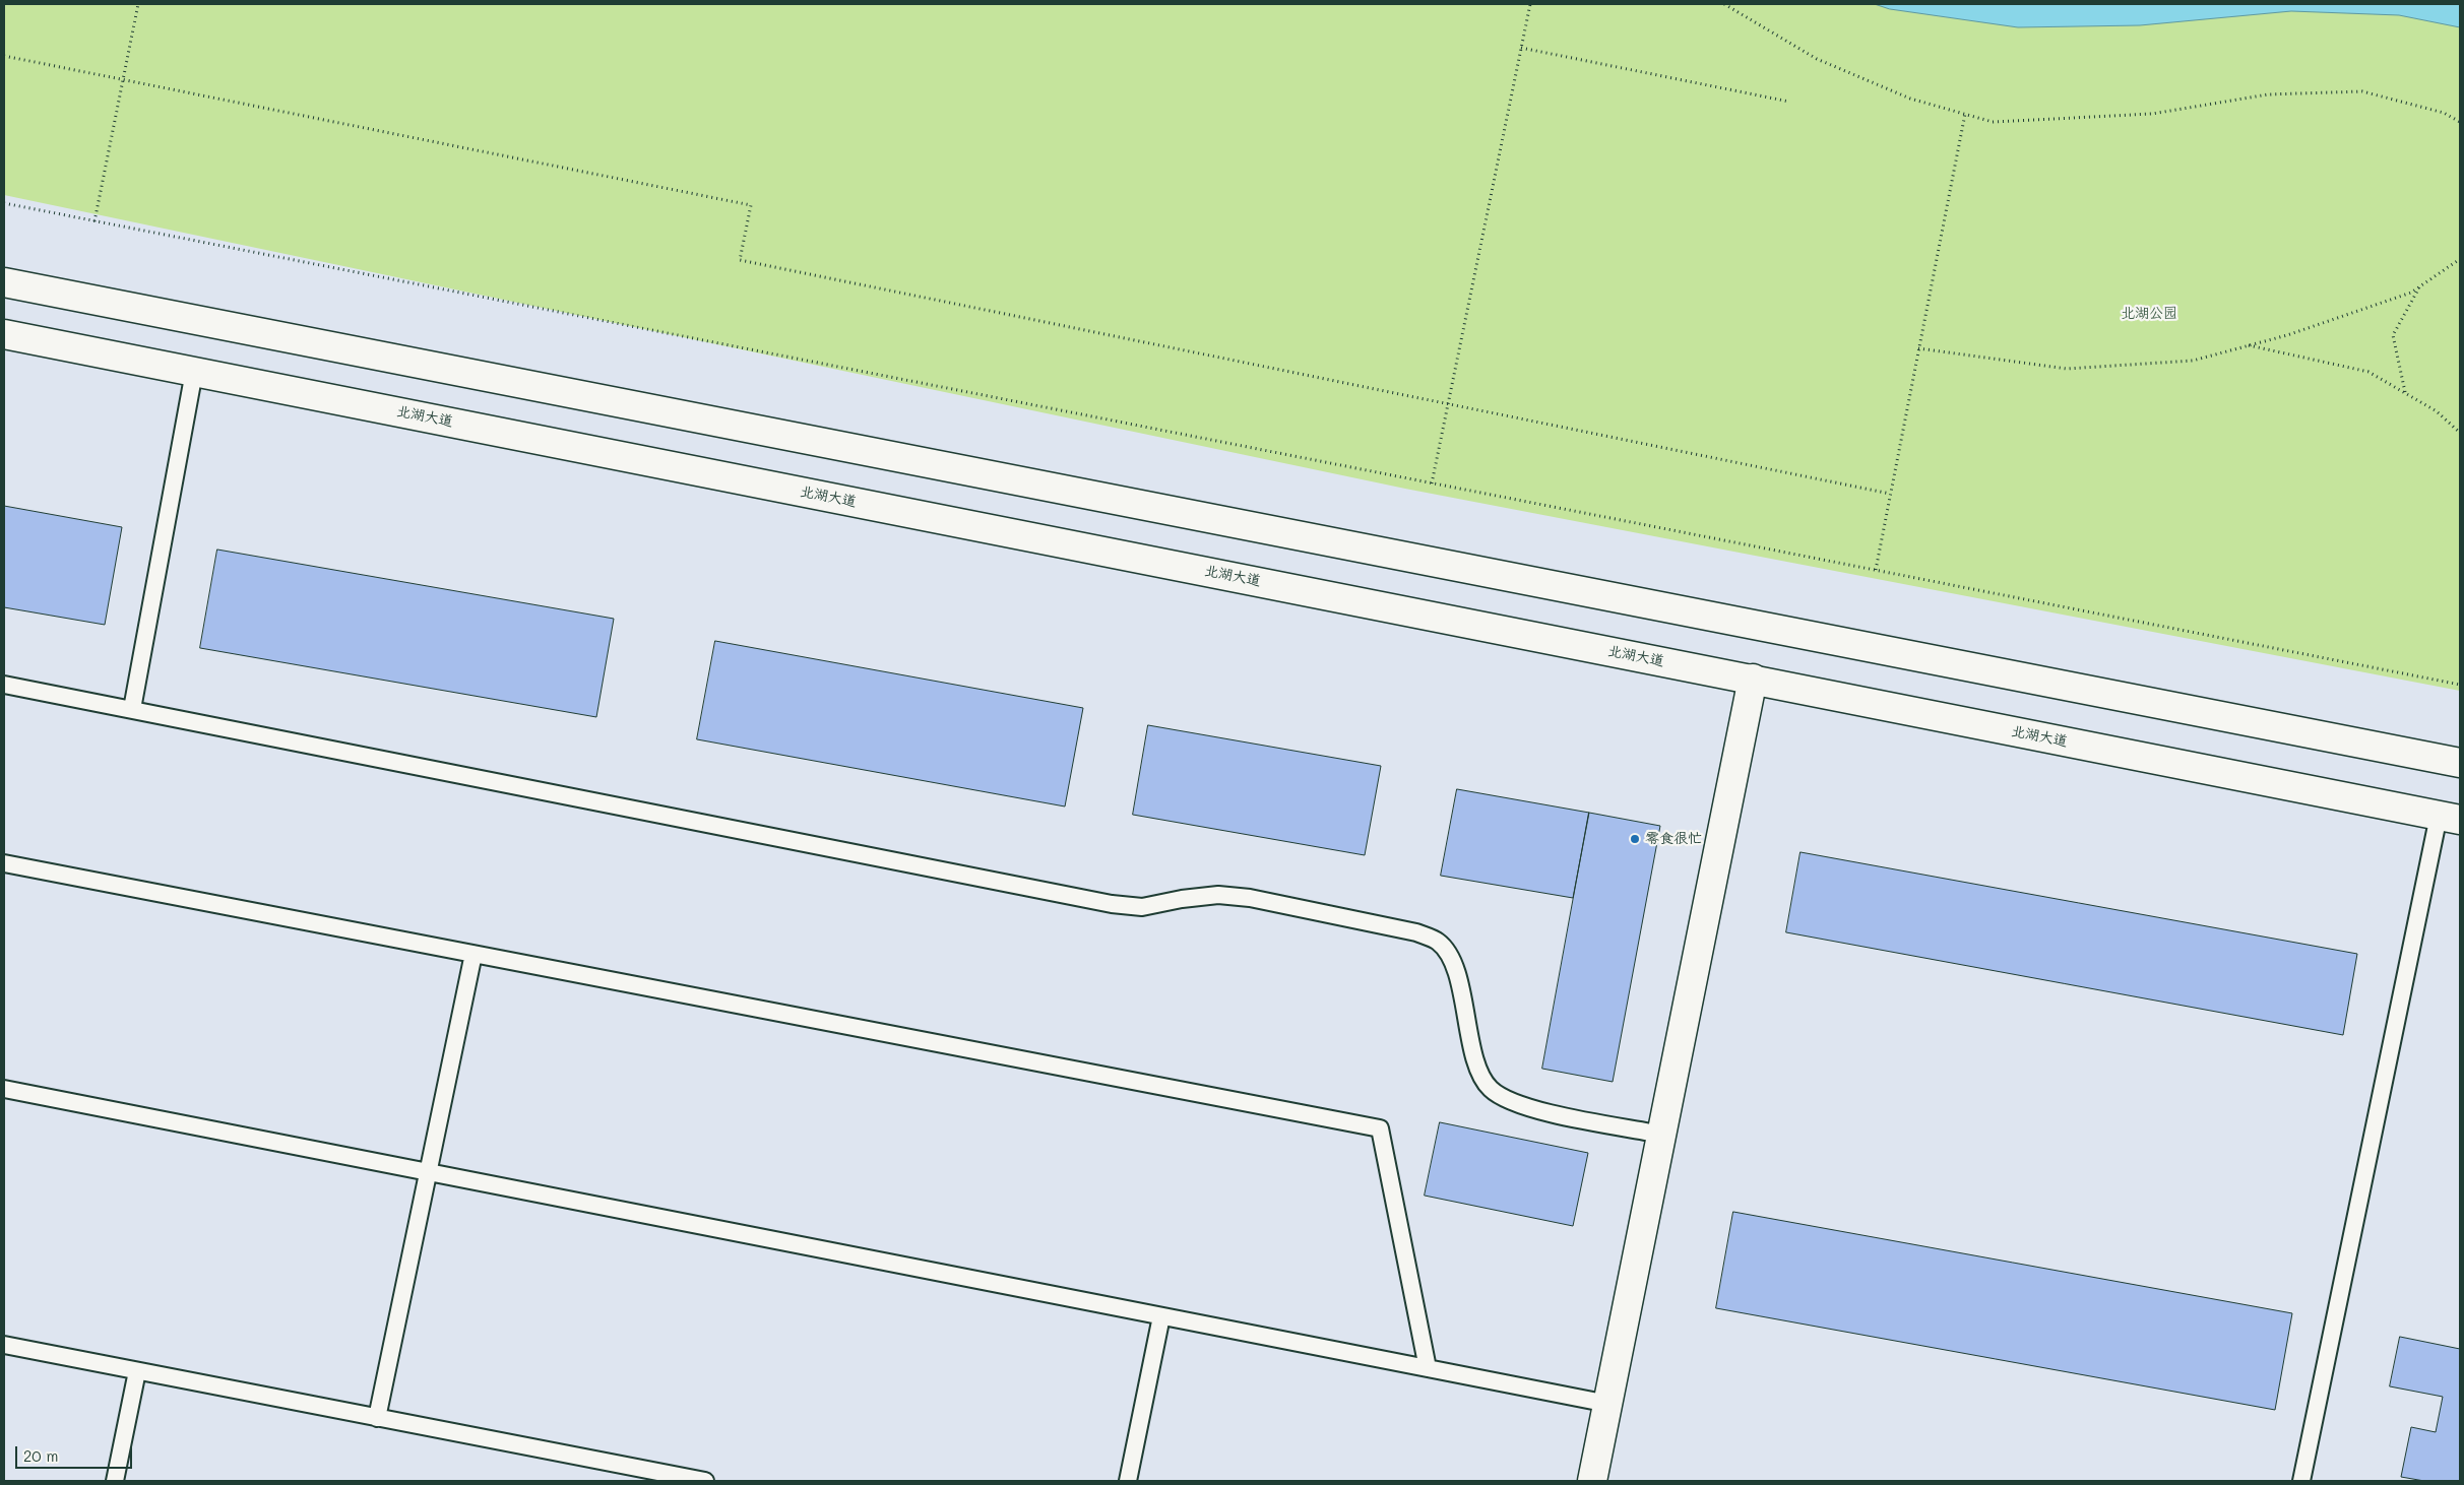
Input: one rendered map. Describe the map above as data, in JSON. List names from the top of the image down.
{
  "streets": {
    "main road": ["北湖大道"]
  },
  "parks": ["北湖公园"],
  "places": ["零食很忙"],
  "scale_bar": "20 m"
}
